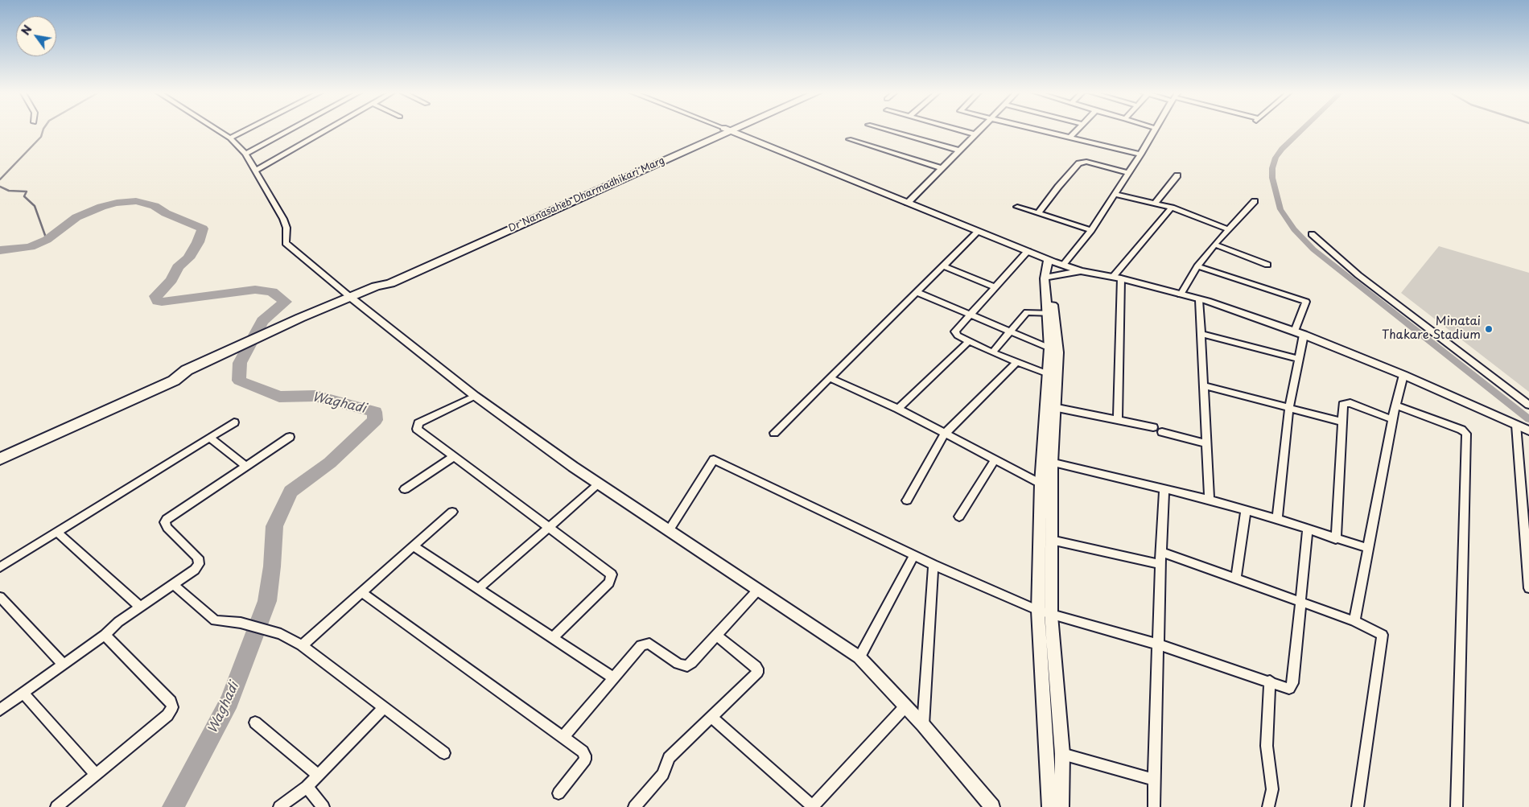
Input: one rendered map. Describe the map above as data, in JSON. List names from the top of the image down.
{
  "streets": {
    "main road": ["Dr Nanasaheb Dharmadhikari Marg"]
  },
  "water": ["Waghadi"],
  "places": ["Minatai Thakare Stadium"],
  "north": "top left"
}
